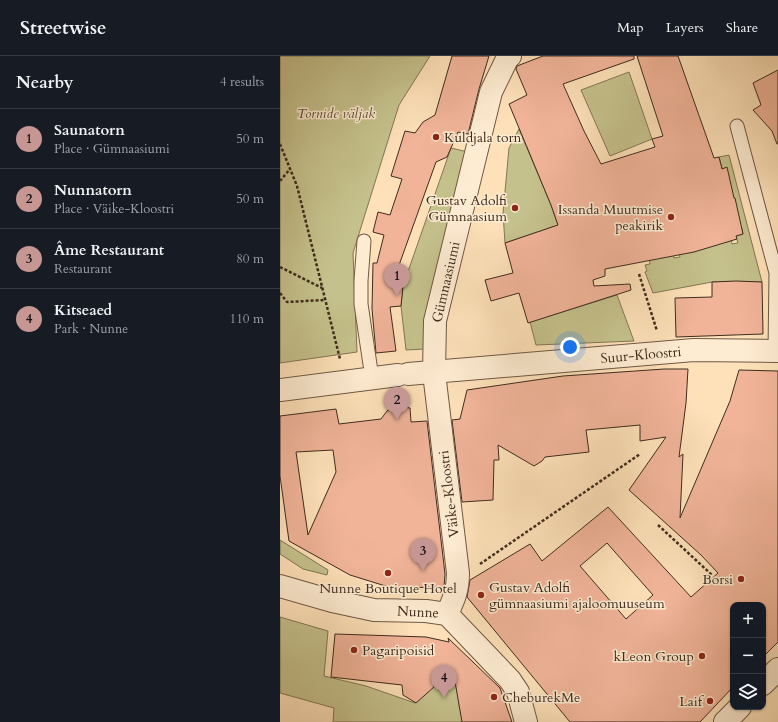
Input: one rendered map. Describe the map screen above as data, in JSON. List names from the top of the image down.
{
  "streets": {
    "street": [
      "Gümnaasiumi",
      "Suur-Kloostri",
      "Väike-Kloostri",
      "Nunne"
    ]
  },
  "crossings": [
    ["Gümnaasiumi", "Suur-Kloostri"],
    ["Gümnaasiumi", "Väike-Kloostri"],
    ["Suur-Kloostri", "Väike-Kloostri"],
    ["Väike-Kloostri", "Nunne"]
  ],
  "parks": ["Tornide väljak"],
  "places": [
    "Kuldjala torn",
    "Gustav Adolfi Gümnaasium",
    "Issanda Muutmise peakirik",
    "Nunne Boutique Hotel",
    "Borsi",
    "Gustav Adolfi gümnaasiumi ajaloomuuseum",
    "Pagaripoisid",
    "kLeon Group",
    "CheburekMe",
    "Laif"
  ],
  "page": {
    "header": "Streetwise",
    "nav": ["Map", "Layers", "Share"],
    "heading": ["Nearby", "4 results"],
    "list": [
      {
        "mark": "1",
        "name": "Saunatorn",
        "note": "Place · Gümnaasiumi",
        "value": "50 m"
      },
      {
        "mark": "2",
        "name": "Nunnatorn",
        "note": "Place · Väike-Kloostri",
        "value": "50 m"
      },
      {
        "mark": "3",
        "name": "Âme Restaurant",
        "note": "Restaurant",
        "value": "80 m"
      },
      {
        "mark": "4",
        "name": "Kitseaed",
        "note": "Park · Nunne",
        "value": "110 m"
      }
    ],
    "pins": [
      "1",
      "2",
      "3",
      "4"
    ],
    "map_buttons": ["+", "−"]
  }
}
